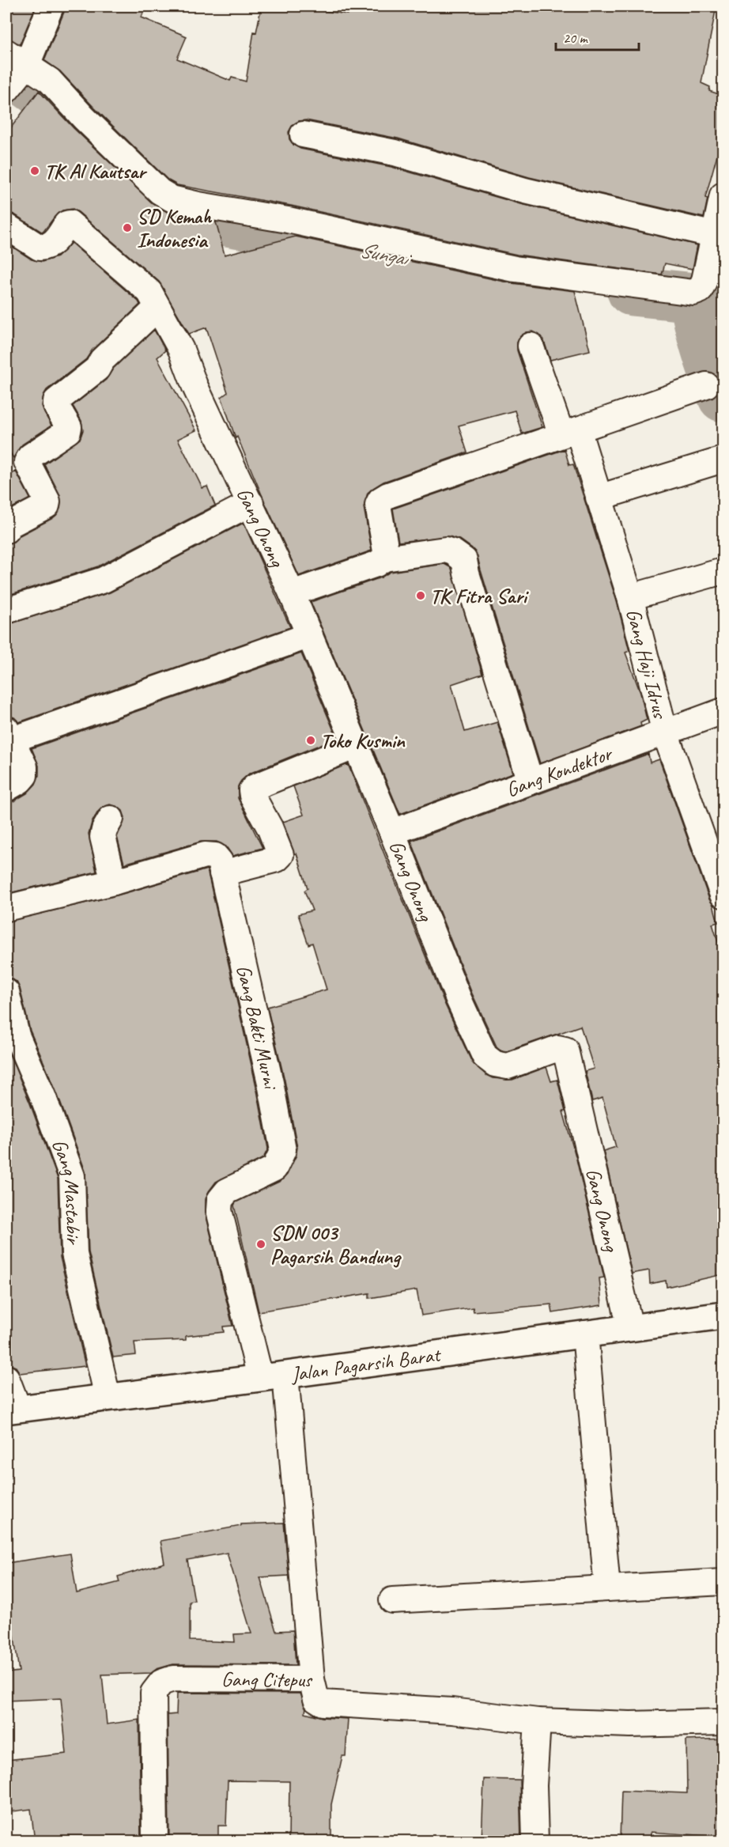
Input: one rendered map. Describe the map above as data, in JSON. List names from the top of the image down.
{
  "streets": {
    "street": [
      "Gang Onong",
      "Gang Haji Idrus",
      "Gang Kondektor",
      "Gang Bakti Murni",
      "Gang Mastabir",
      "Jalan Pagarsih Barat",
      "Gang Citepus"
    ]
  },
  "crossings": [
    ["Gang Onong", "Gang Kondektor"],
    ["Gang Onong", "Jalan Pagarsih Barat"],
    ["Gang Haji Idrus", "Gang Kondektor"],
    ["Gang Bakti Murni", "Jalan Pagarsih Barat"],
    ["Gang Mastabir", "Jalan Pagarsih Barat"],
    ["Jalan Pagarsih Barat", "Gang Citepus"]
  ],
  "water": ["Sungai"],
  "places": [
    "TK Al Kautsar",
    "SD Kemah Indonesia",
    "TK Fitra Sari",
    "Toko Kusmin",
    "SDN 003 Pagarsih Bandung"
  ],
  "scale_bar": "20 m"
}
